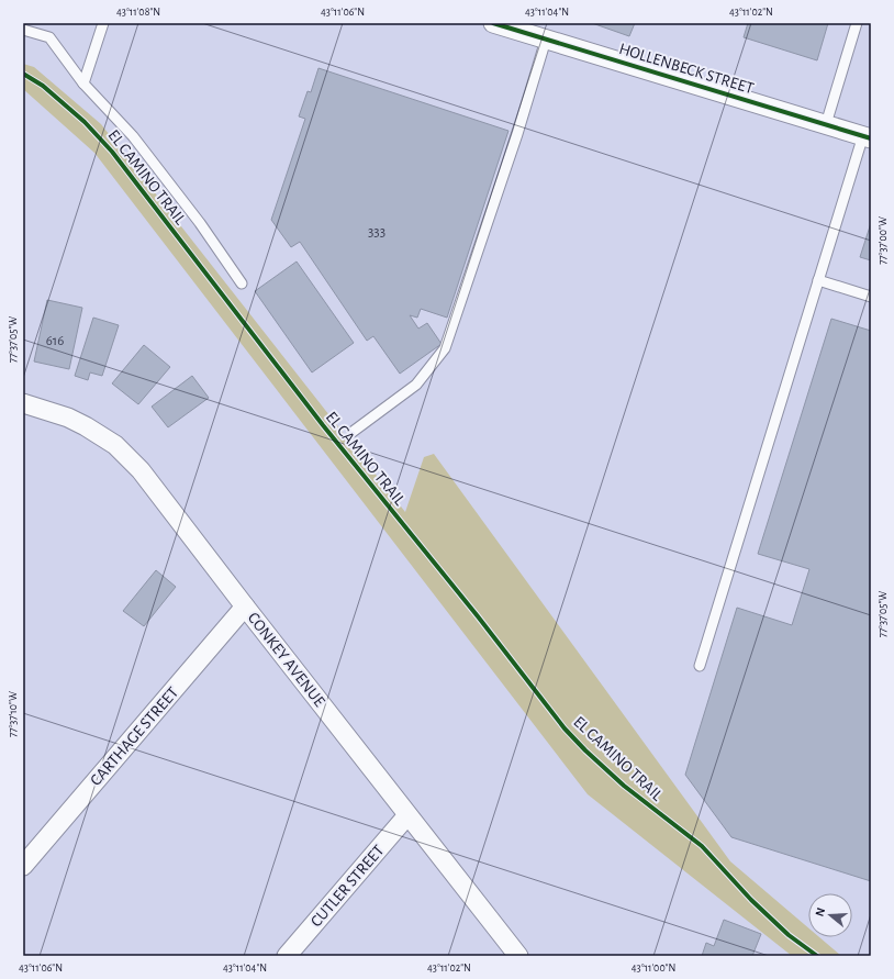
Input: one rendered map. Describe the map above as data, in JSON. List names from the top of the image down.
{
  "streets": {
    "street": [
      "HOLLENBECK STREET",
      "CONKEY AVENUE",
      "CARTHAGE STREET",
      "CUTLER STREET"
    ],
    "cycle path": ["EL CAMINO TRAIL"]
  },
  "crossings": [
    ["CONKEY AVENUE", "CARTHAGE STREET"],
    ["CONKEY AVENUE", "CUTLER STREET"]
  ],
  "house_numbers": ["333", "616"],
  "north": "left",
  "coordinates": [
    "43°11'08\"N",
    "43°11'06\"N",
    "43°11'04\"N",
    "43°11'02\"N",
    "77°37'00\"W",
    "77°37'05\"W",
    "77°37'10\"W",
    "43°11'00\"N"
  ]
}
